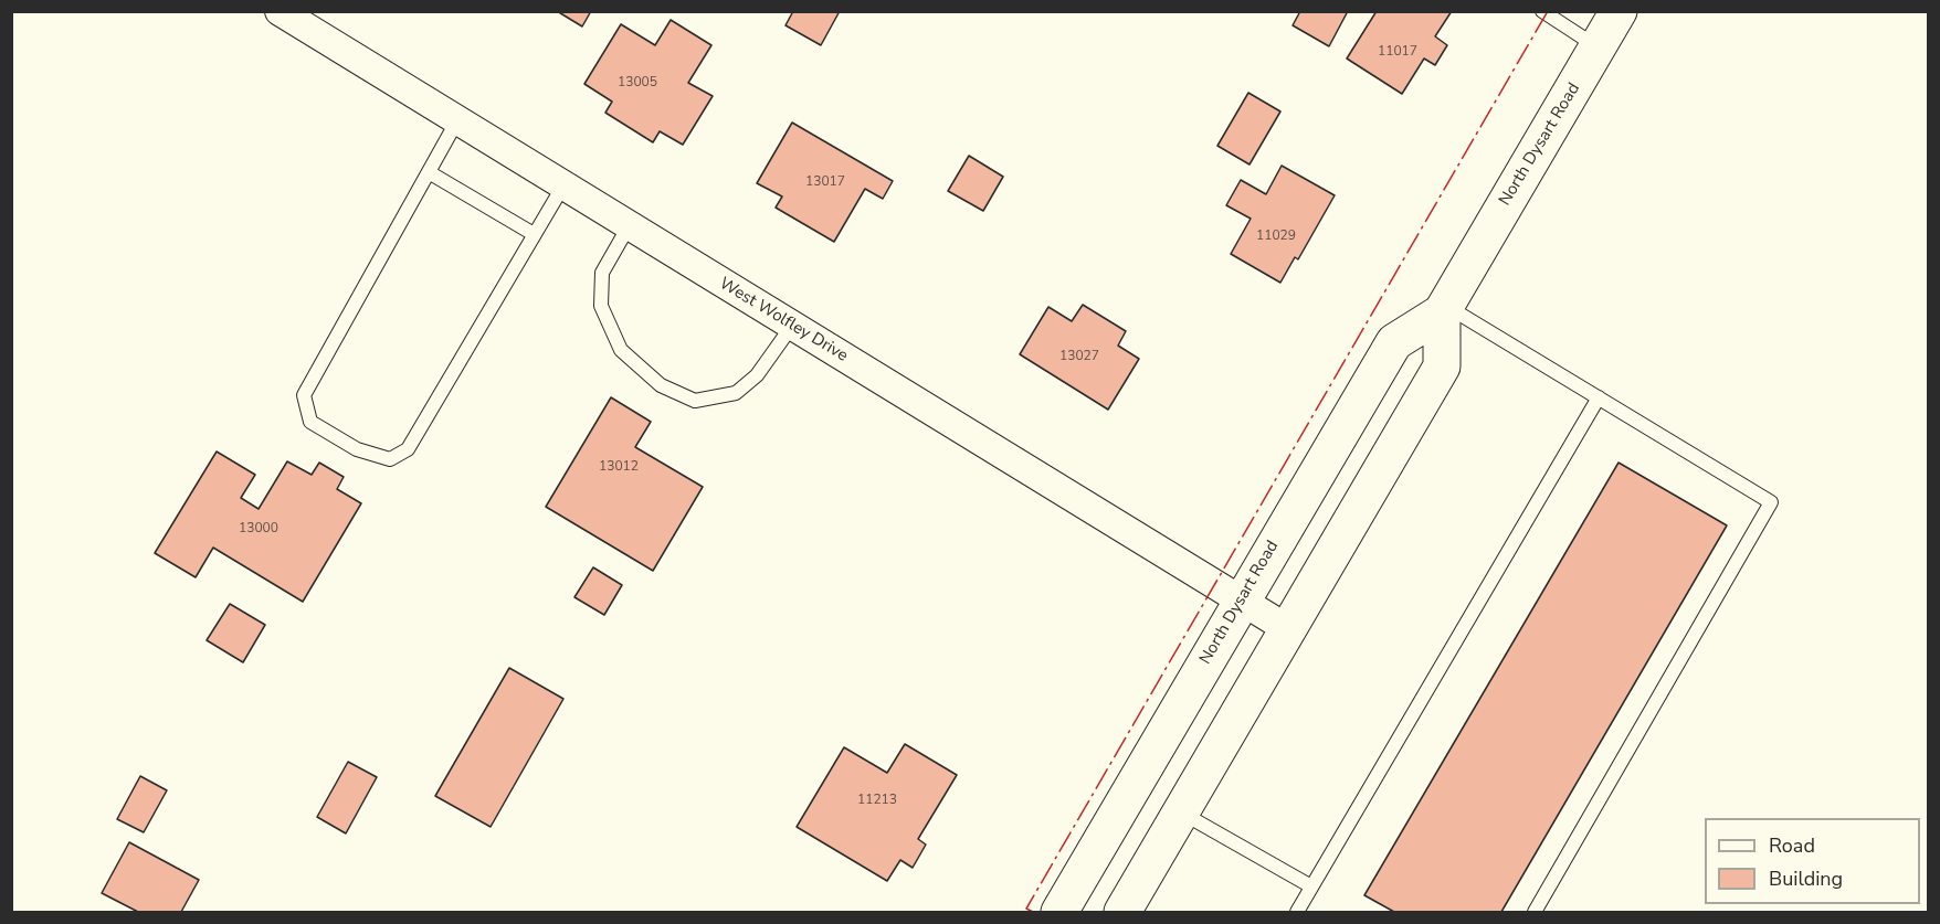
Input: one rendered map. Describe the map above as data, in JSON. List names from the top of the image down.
{
  "streets": {
    "main road": ["North Dysart Road"],
    "street": ["West Wolfley Drive"]
  },
  "crossings": [
    ["North Dysart Road", "West Wolfley Drive"]
  ],
  "house_numbers": [
    "11017",
    "13005",
    "13017",
    "11029",
    "13027",
    "13012",
    "13000",
    "11213"
  ],
  "legend": ["Road", "Building"]
}
